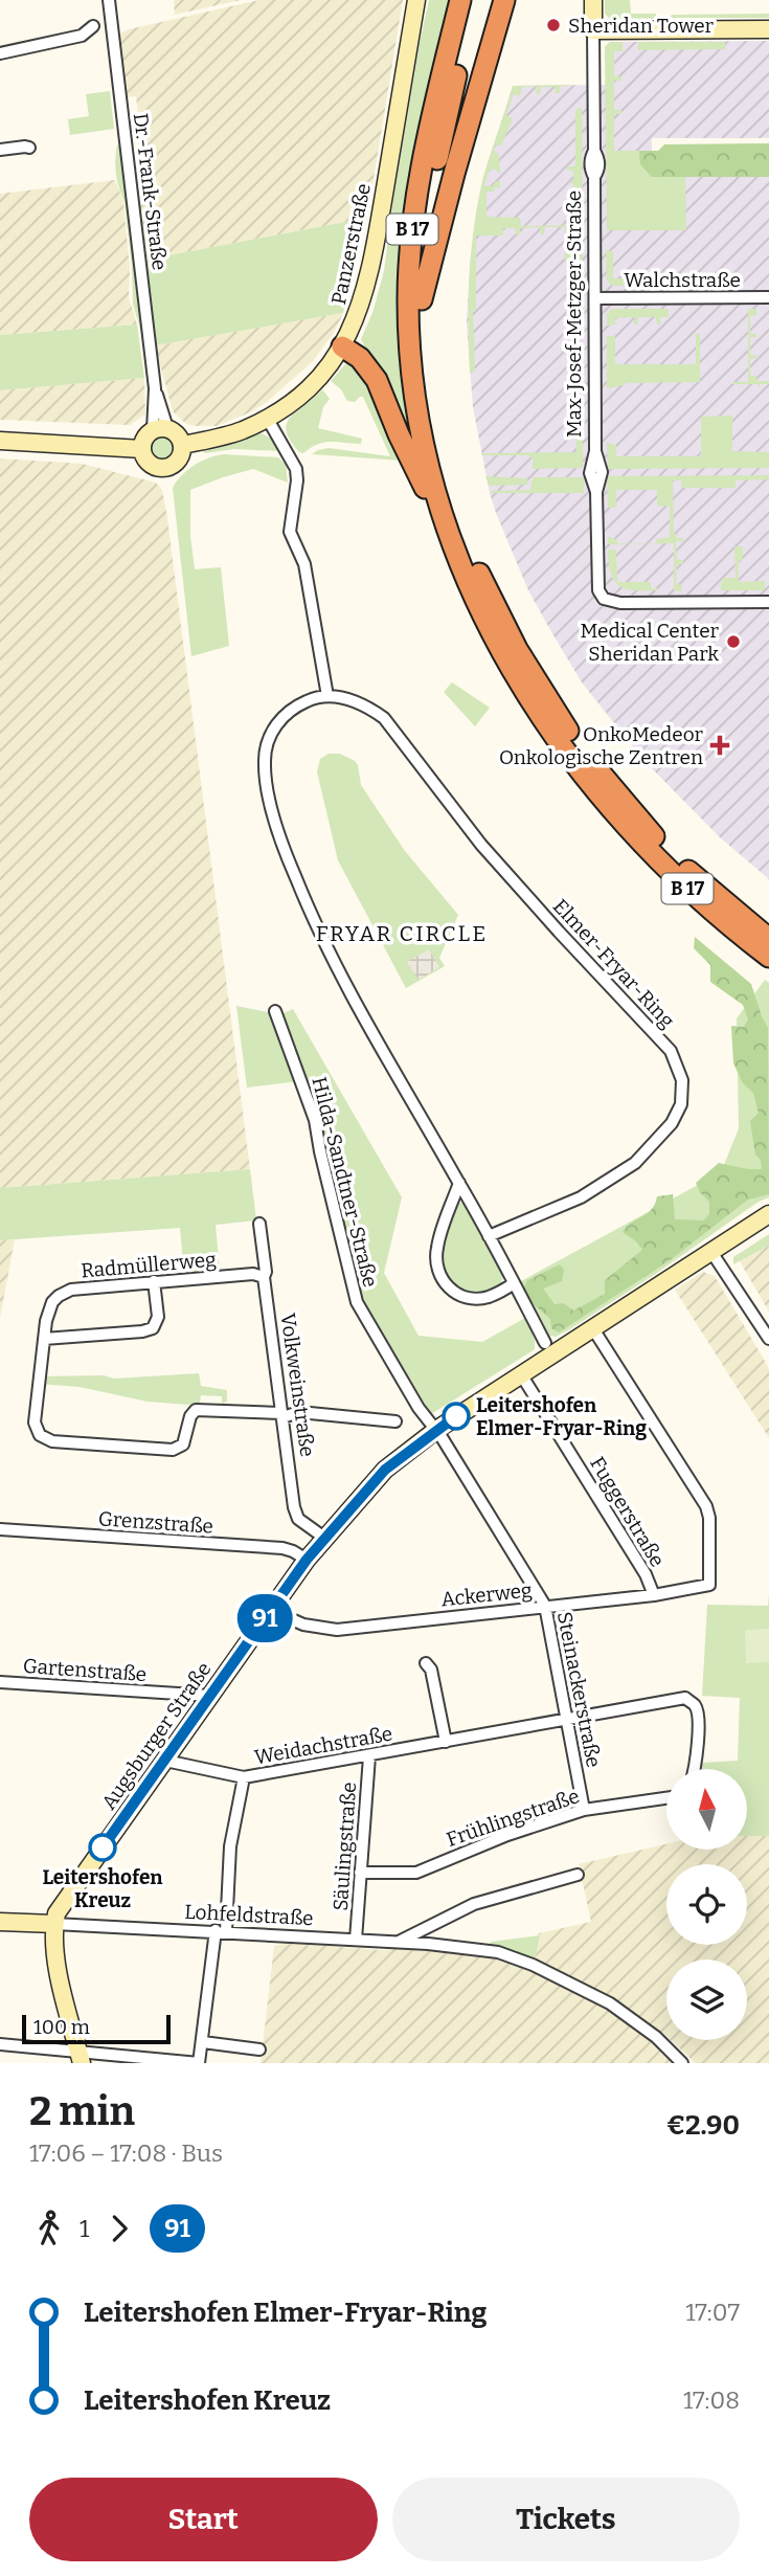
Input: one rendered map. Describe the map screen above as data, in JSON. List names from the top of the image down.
{
  "streets": {
    "highway": ["B 17"],
    "street": [
      "Dr.-Frank-Straße",
      "Panzerstraße",
      "Walchstraße",
      "Max-Josef-Metzger-Straße",
      "Elmer-Fryar-Ring",
      "Hilda-Sandtner-Straße",
      "Radmüllerweg",
      "Volkweinstraße",
      "Fuggerstraße",
      "Grenzstraße",
      "Ackerweg",
      "Gartenstraße",
      "Steinackerstraße",
      "Augsburger Straße",
      "Weidachstraße",
      "Frühlingstraße",
      "Säulingstraße",
      "Lohfeldstraße"
    ]
  },
  "crossings": [
    ["Dr.-Frank-Straße", "Panzerstraße"],
    ["Walchstraße", "Max-Josef-Metzger-Straße"],
    ["Hilda-Sandtner-Straße", "Steinackerstraße"],
    ["Hilda-Sandtner-Straße", "Augsburger Straße"],
    ["Radmüllerweg", "Volkweinstraße"],
    ["Volkweinstraße", "Augsburger Straße"],
    ["Fuggerstraße", "Ackerweg"],
    ["Fuggerstraße", "Augsburger Straße"],
    ["Grenzstraße", "Augsburger Straße"],
    ["Ackerweg", "Steinackerstraße"],
    ["Ackerweg", "Augsburger Straße"],
    ["Gartenstraße", "Augsburger Straße"],
    ["Steinackerstraße", "Augsburger Straße"],
    ["Steinackerstraße", "Weidachstraße"],
    ["Steinackerstraße", "Frühlingstraße"],
    ["Augsburger Straße", "Weidachstraße"],
    ["Augsburger Straße", "Lohfeldstraße"],
    ["Weidachstraße", "Säulingstraße"],
    ["Frühlingstraße", "Säulingstraße"],
    ["Säulingstraße", "Lohfeldstraße"]
  ],
  "districts": ["FRYAR CIRCLE"],
  "places": {
    "other": [
      "Sheridan Tower",
      "Medical Center Sheridan Park",
      "Leitershofen Elmer-Fryar-Ring",
      "Leitershofen Kreuz"
    ],
    "health": ["OnkoMedeor Onkologische Zentren"]
  },
  "lines": ["bus line 91"],
  "scale_bar": "100 m",
  "north": "top",
  "page": {
    "on_map": "91",
    "scale": "100 m",
    "heading": ["2 min", "17:06 – 17:08 · Bus", "€2.90"],
    "legs": ["1", "91"],
    "list": [
      {
        "name": "Leitershofen Elmer-Fryar-Ring",
        "value": "17:07"
      },
      {
        "name": "Leitershofen Kreuz",
        "value": "17:08"
      }
    ],
    "buttons": ["Start", "Tickets"]
  }
}
